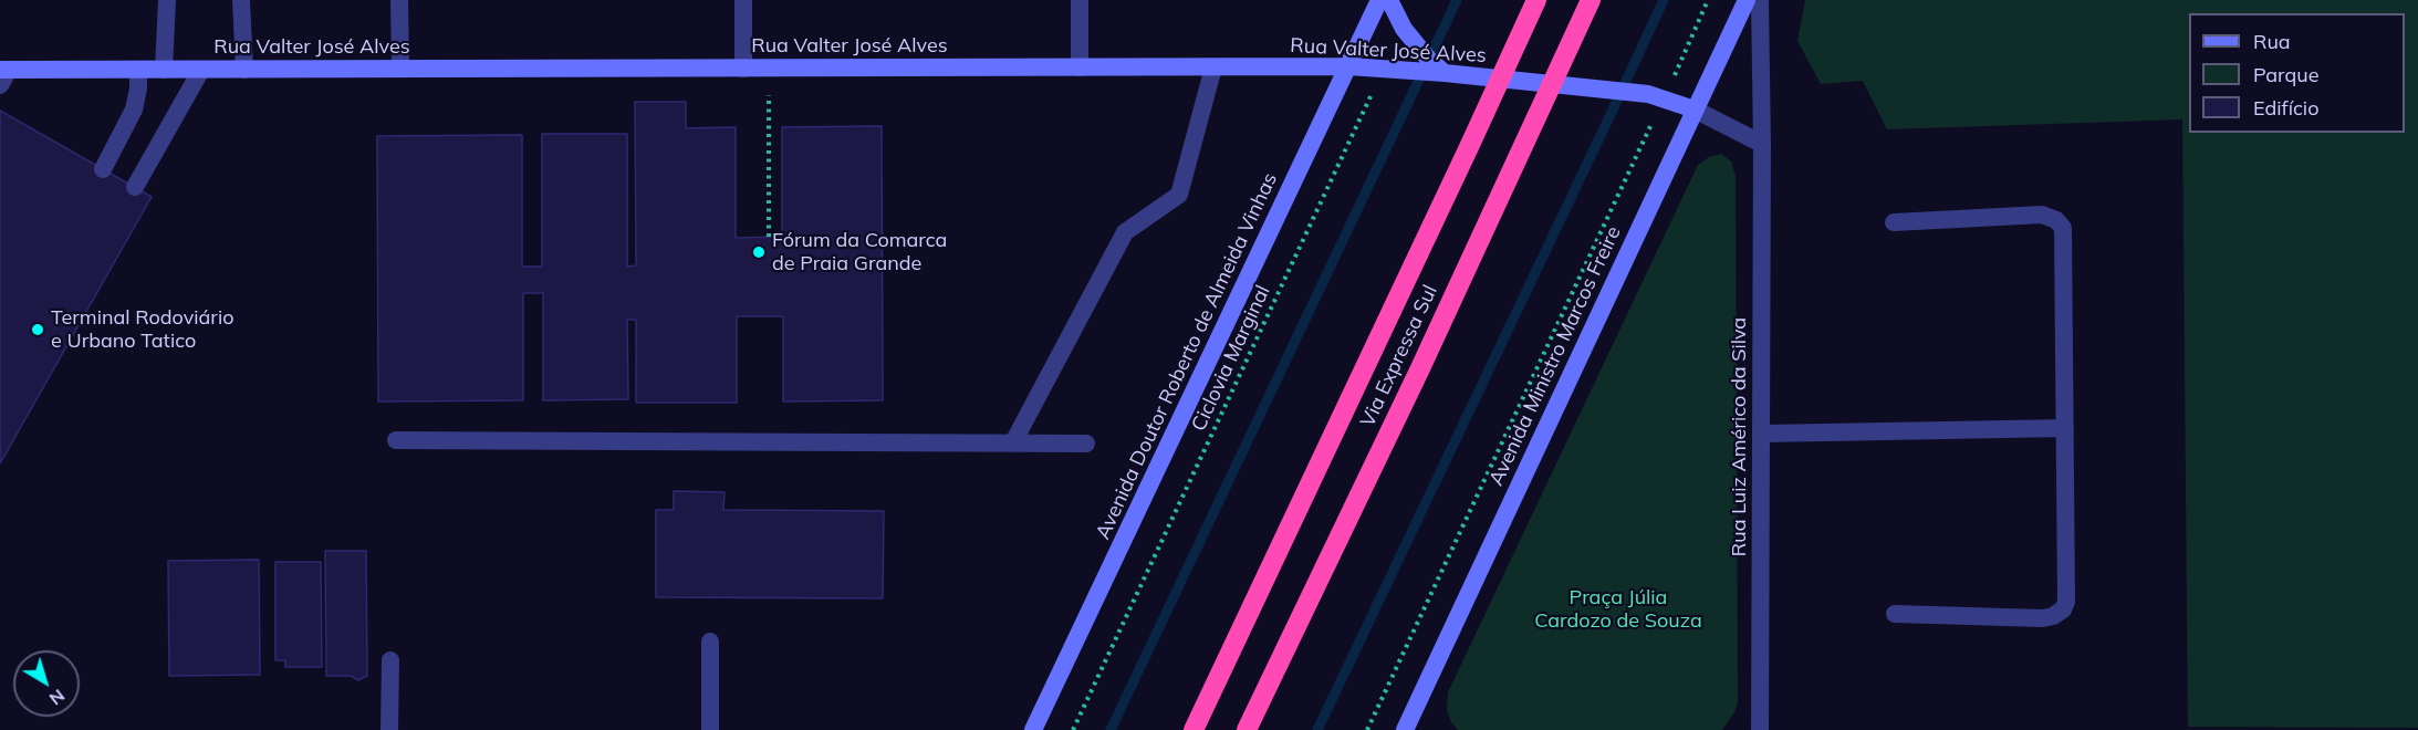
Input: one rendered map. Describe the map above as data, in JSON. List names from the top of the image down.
{
  "streets": {
    "highway": ["Via Expressa Sul"],
    "main road": ["Rua Valter José Alves", "Avenida Doutor Roberto de Almeida Vinhas", "Avenida Ministro Marcos Freire"],
    "street": ["Rua Luiz Américo da Silva"],
    "path": ["Ciclovia Marginal"]
  },
  "crossings": [
    ["Rua Valter José Alves", "Avenida Doutor Roberto de Almeida Vinhas"],
    ["Rua Valter José Alves", "Avenida Ministro Marcos Freire"],
    ["Rua Valter José Alves", "Ciclovia Marginal"]
  ],
  "parks": ["Praça Júlia Cardozo de Souza"],
  "places": ["Fórum da Comarca de Praia Grande", "Terminal Rodoviário e Urbano Tatico"],
  "legend": ["Rua", "Parque", "Edifício"],
  "north": "bottom right"
}
